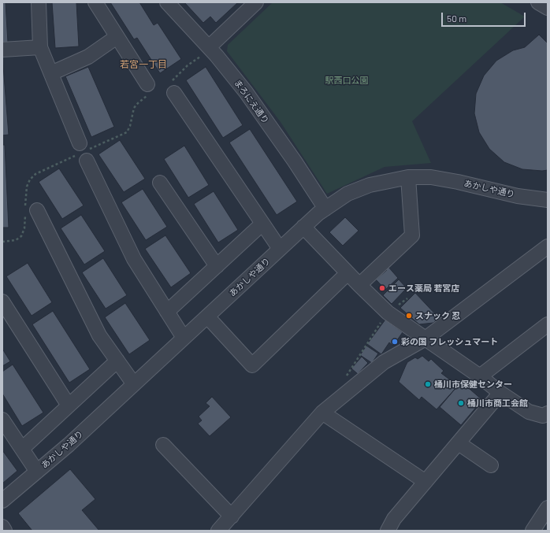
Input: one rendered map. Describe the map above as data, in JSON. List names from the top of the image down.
{
  "streets": {
    "street": ["まろにえ通り", "あかしや通り"]
  },
  "crossings": [
    ["まろにえ通り", "あかしや通り"]
  ],
  "districts": ["若宮一丁目"],
  "parks": ["駅西口公園"],
  "places": [
    "エース薬局 若宮店",
    "スナック 忍",
    "彩の国 フレッシュマート",
    "桶川市保健センター",
    "桶川市商工会館"
  ],
  "scale_bar": "50 m"
}
